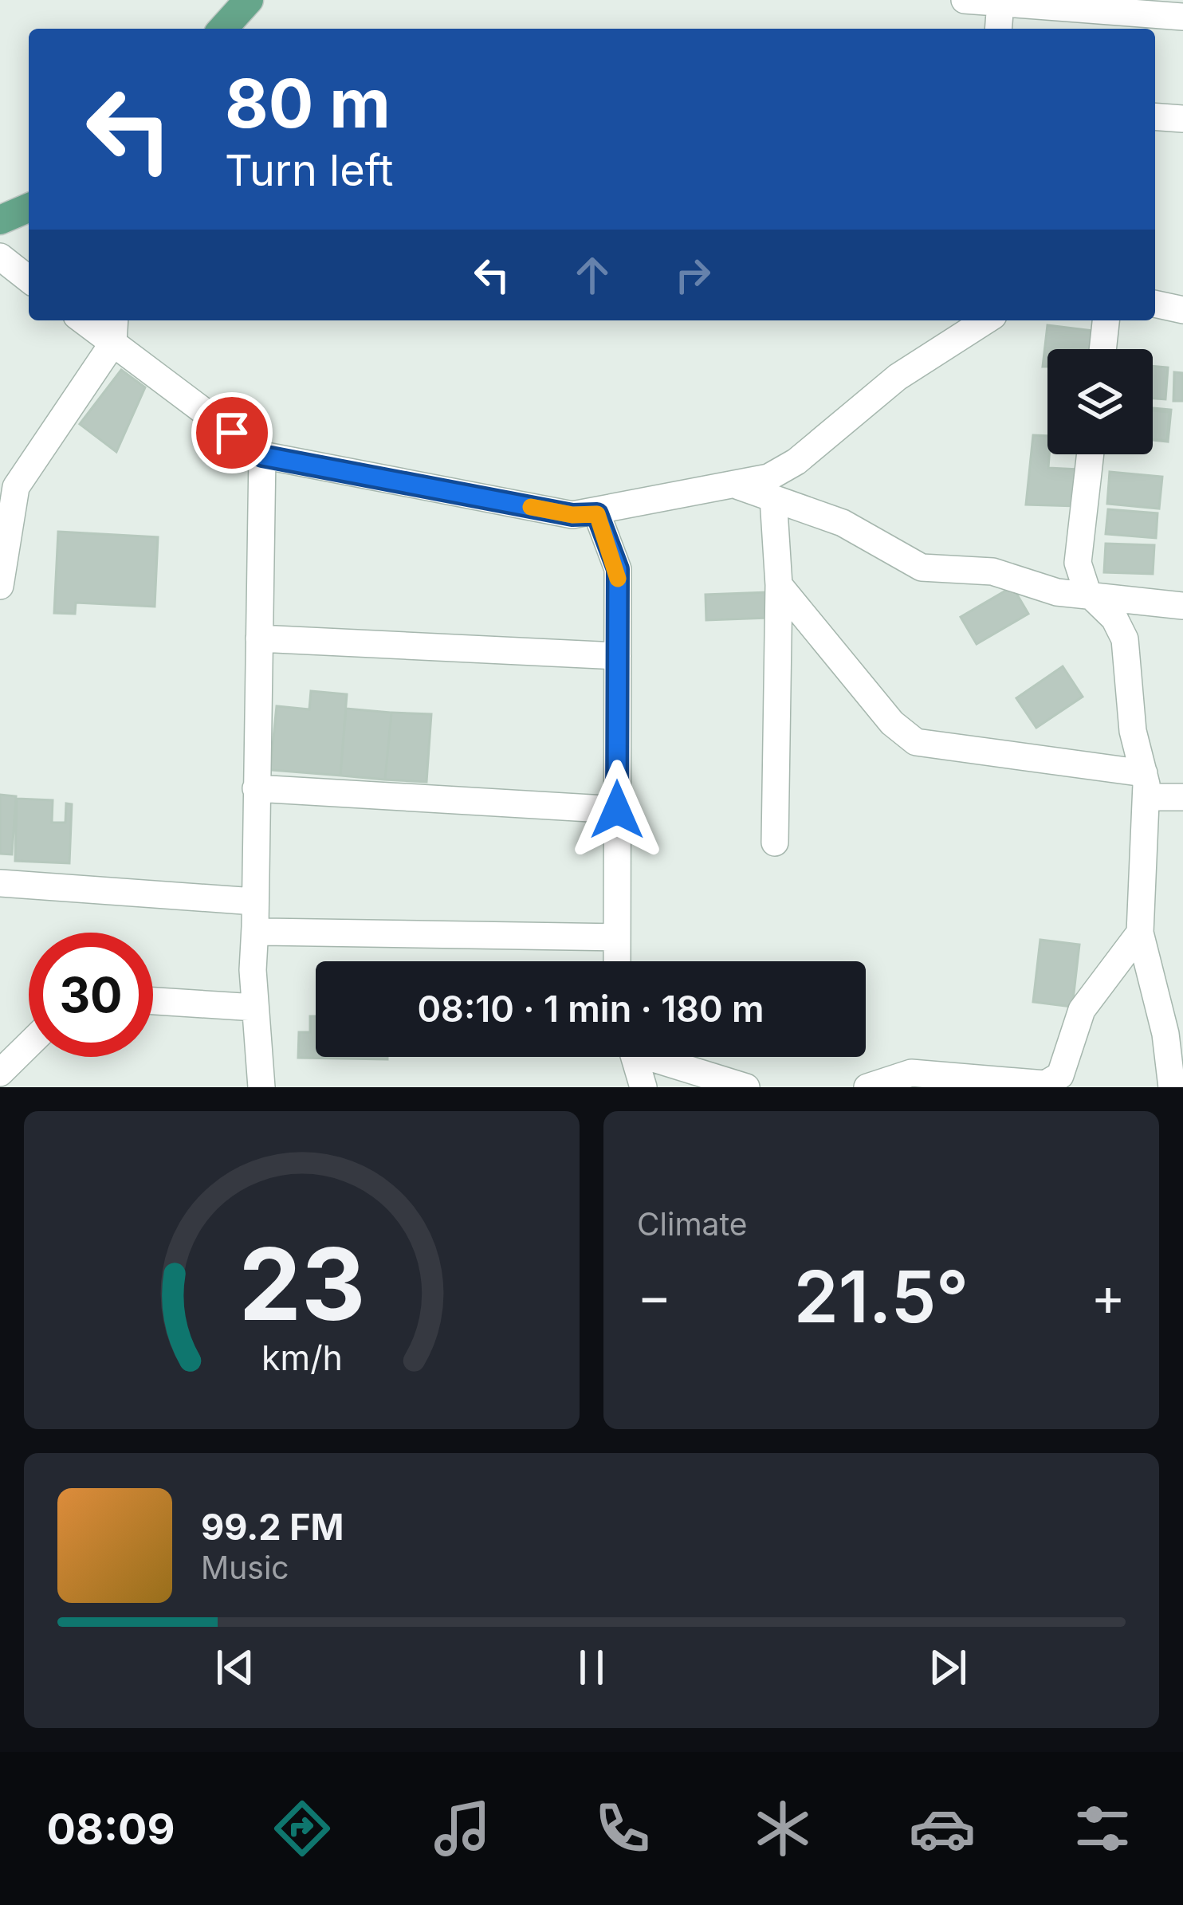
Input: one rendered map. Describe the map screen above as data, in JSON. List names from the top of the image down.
{
  "page": {
    "turn": ["80 m", "Turn left"],
    "limit": "30",
    "trip": "08:10 · 1 min · 180 m",
    "tile": "Climate",
    "heat": ["−", "21.5°", "+"],
    "song": ["99.2 FM", "Music"],
    "tabs": "08:09",
    "gauge": ["23", "km/h"]
  }
}
